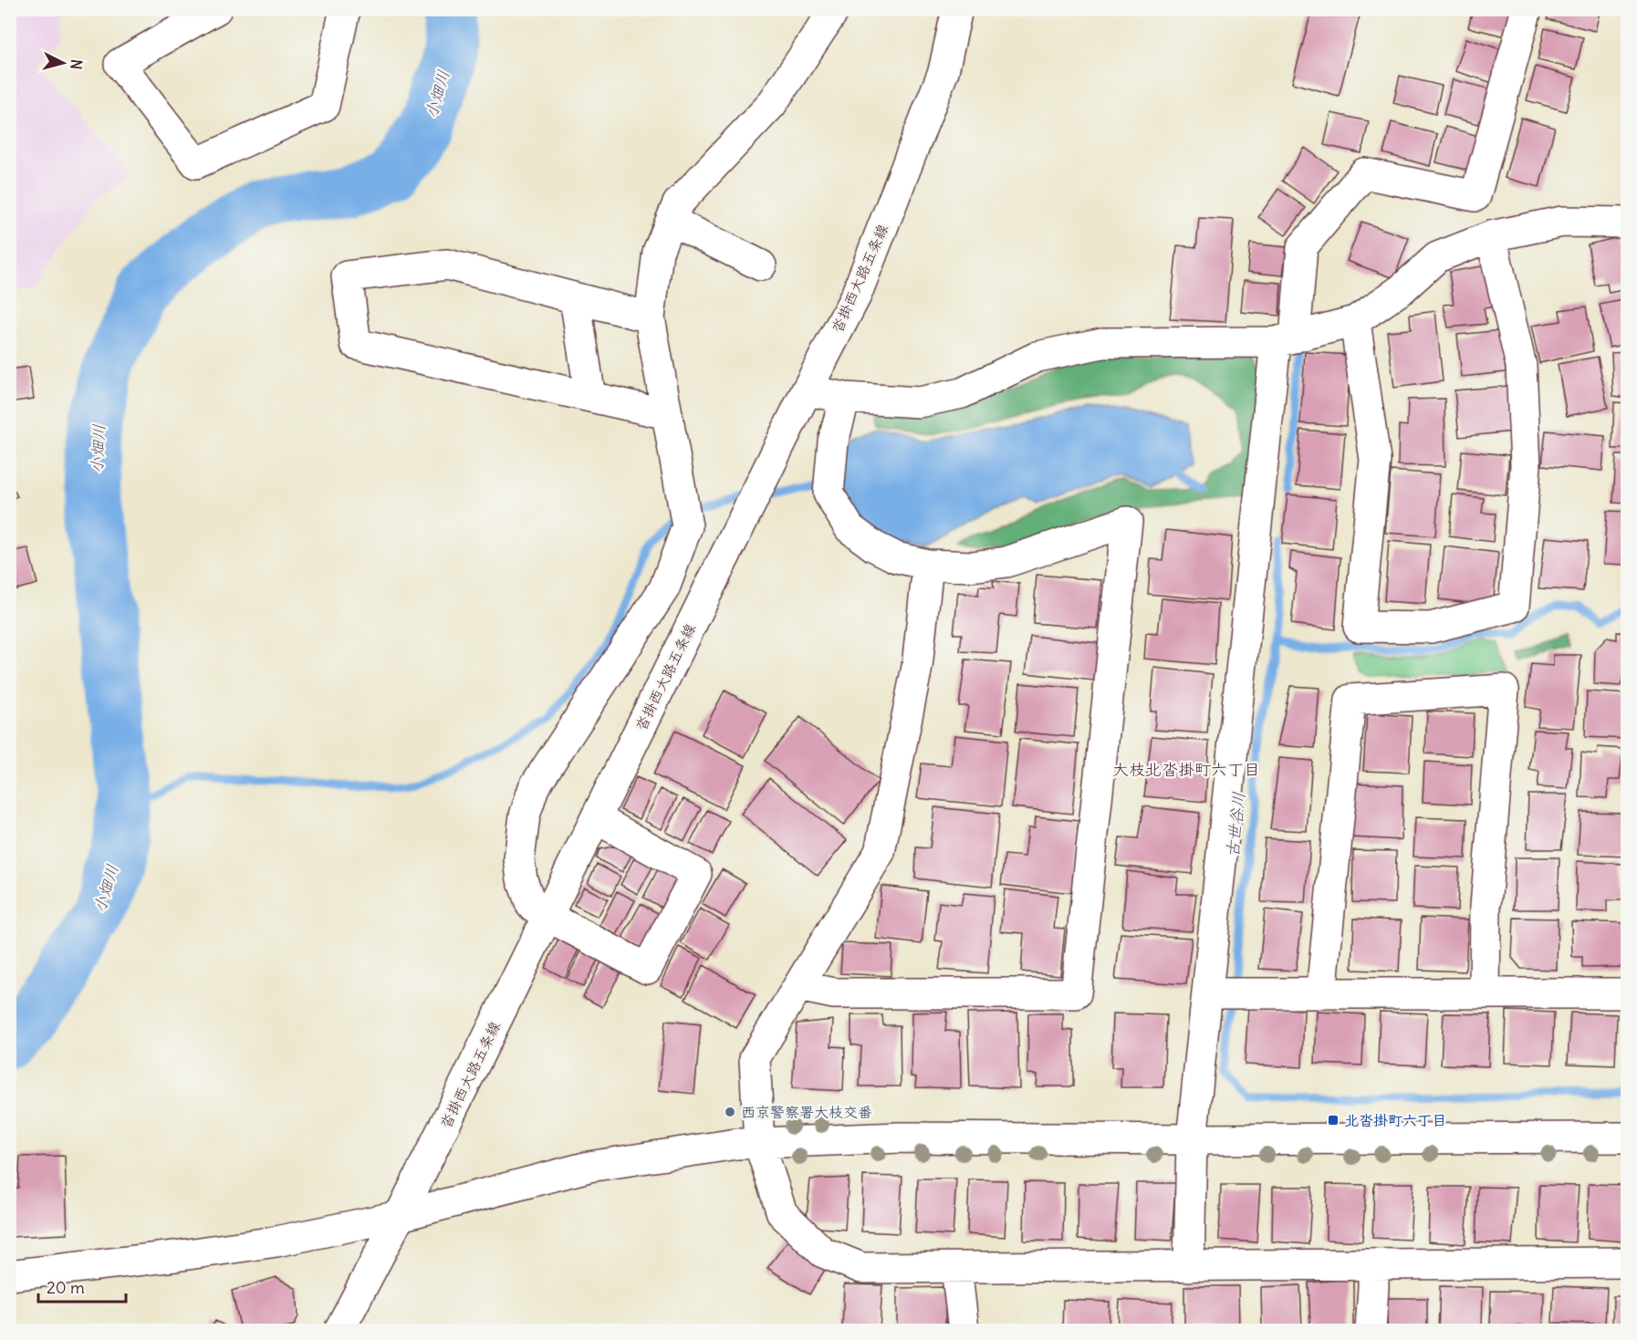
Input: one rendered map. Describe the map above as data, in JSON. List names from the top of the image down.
{
  "streets": {
    "street": ["沓掛西大路五条線"]
  },
  "districts": ["大枝北沓掛町六丁目"],
  "water": ["小畑川", "古世谷川"],
  "places": {
    "other": ["西京警察署大枝交番"],
    "transit": ["北沓掛町六丁目"]
  },
  "scale_bar": "20 m",
  "north": "right"
}
